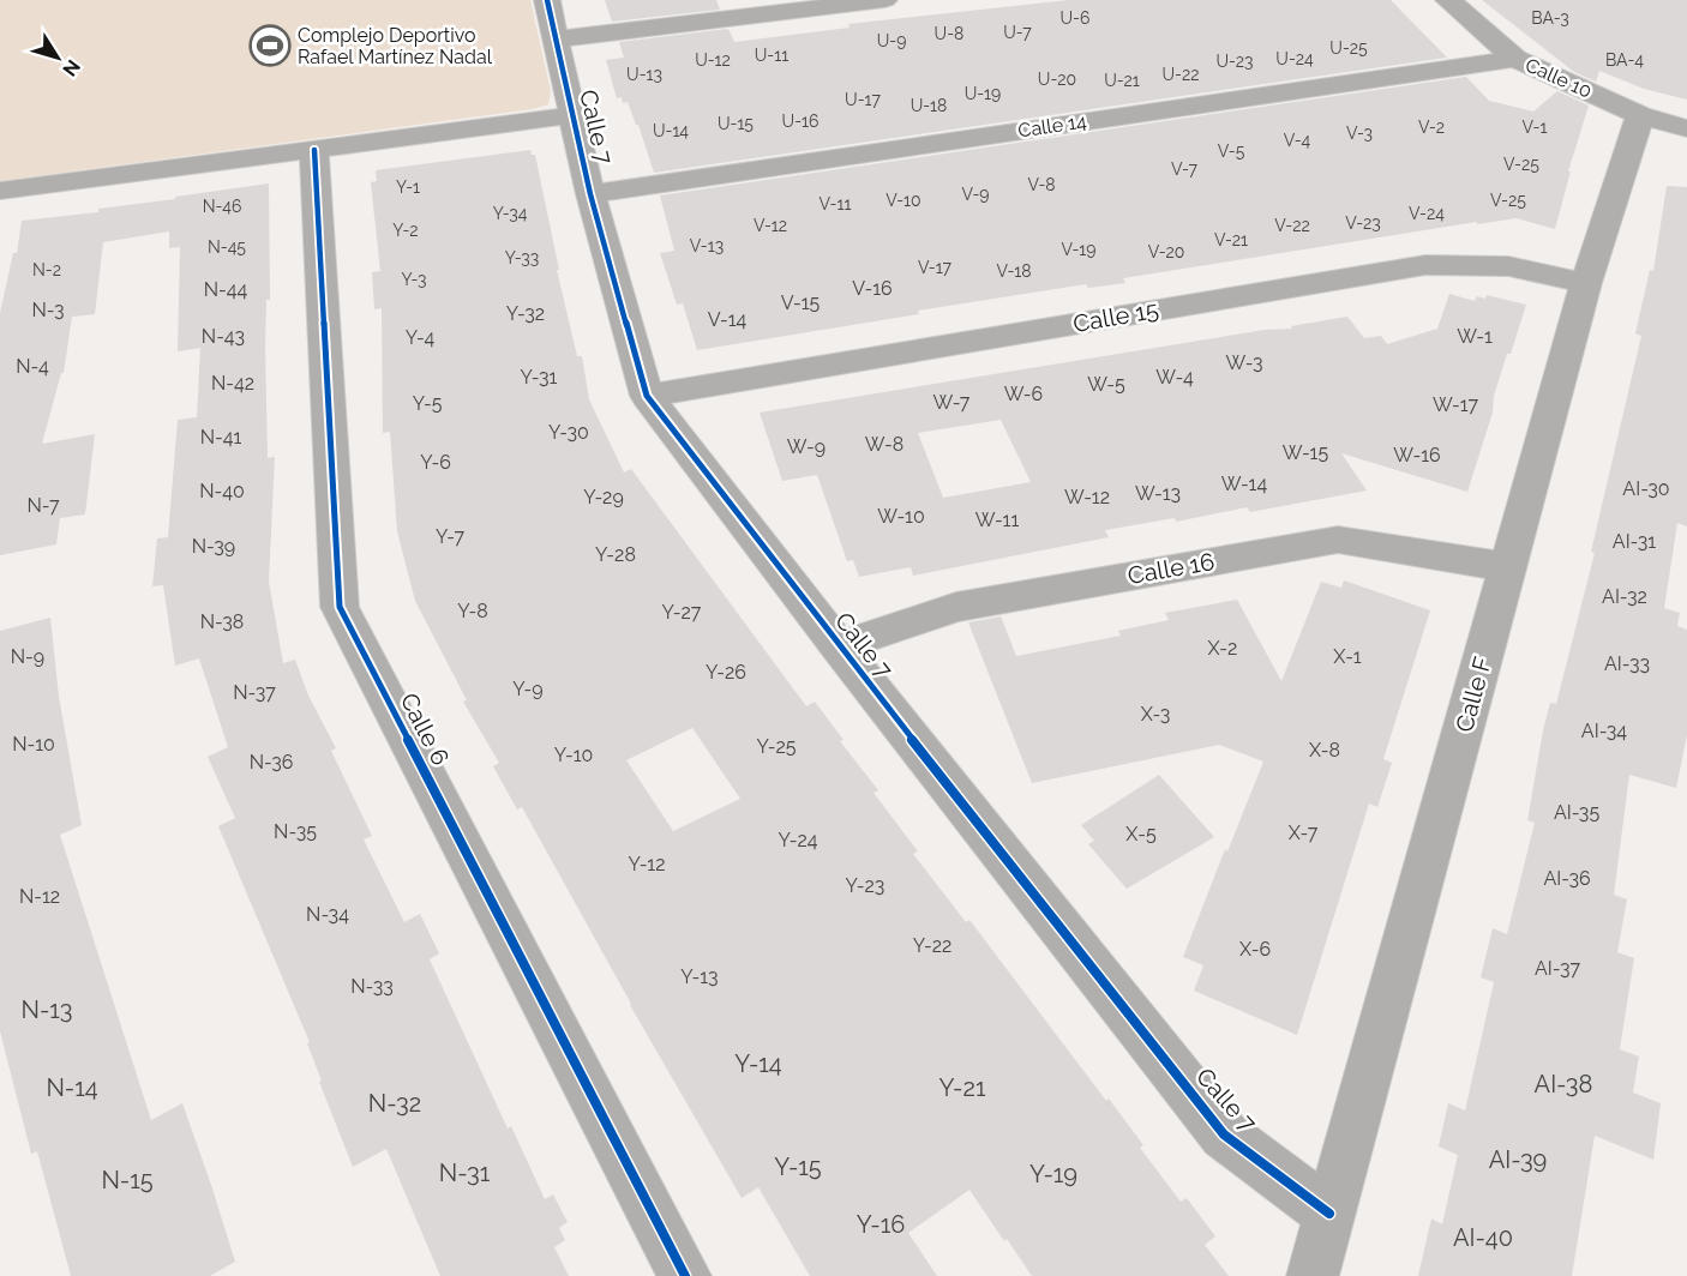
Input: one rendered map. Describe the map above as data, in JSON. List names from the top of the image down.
{
  "streets": {
    "street": [
      "Calle 10",
      "Calle 14",
      "Calle 7",
      "Calle 15",
      "Calle 16",
      "Calle F",
      "Calle 6"
    ]
  },
  "crossings": [
    ["Calle 10", "Calle 14"],
    ["Calle 10", "Calle F"],
    ["Calle 14", "Calle 7"],
    ["Calle 7", "Calle 15"],
    ["Calle 7", "Calle 16"],
    ["Calle 7", "Calle F"],
    ["Calle 15", "Calle F"],
    ["Calle 16", "Calle F"]
  ],
  "places": {
    "sports": ["Complejo Deportivo Rafael Martínez Nadal"]
  },
  "house_numbers": [
    "U-6",
    "BA-3",
    "U-7",
    "U-8",
    "U-9",
    "U-25",
    "U-11",
    "U-24",
    "U-12",
    "BA-4",
    "U-23",
    "U-13",
    "U-22",
    "U-20",
    "U-21",
    "U-19",
    "U-17",
    "U-18",
    "U-16",
    "U-15",
    "V-2",
    "V-1",
    "U-14",
    "V-3",
    "V-4",
    "V-5",
    "V-25",
    "V-7",
    "V-8",
    "Y-1",
    "V-9",
    "V-10",
    "V-25",
    "V-11",
    "N-46",
    "Y-34",
    "V-24",
    "V-23",
    "V-12",
    "V-22",
    "Y-2",
    "V-21",
    "V-13",
    "N-45",
    "V-19",
    "V-20",
    "Y-33",
    "V-17",
    "N-2",
    "V-18",
    "Y-3",
    "V-16",
    "N-44",
    "V-15",
    "N-3",
    "Y-32",
    "V-14",
    "N-43",
    "W-1",
    "Y-4",
    "W-3",
    "N-4",
    "Y-31",
    "W-4",
    "N-42",
    "W-5",
    "W-6",
    "W-7",
    "Y-5",
    "W-17",
    "Y-30",
    "N-41",
    "W-8",
    "W-9",
    "W-15",
    "W-16",
    "Y-6",
    "W-14",
    "AI-30",
    "N-40",
    "W-13",
    "Y-29",
    "W-12",
    "N-7",
    "W-10",
    "W-11",
    "Y-7",
    "AI-31",
    "N-39",
    "Y-28",
    "AI-32",
    "Y-8",
    "Y-27",
    "N-38",
    "X-2",
    "N-9",
    "X-1",
    "AI-33",
    "Y-26",
    "Y-9",
    "N-37",
    "X-3",
    "AI-34",
    "N-10",
    "Y-25",
    "X-8",
    "Y-10",
    "N-36",
    "AI-35",
    "N-35",
    "X-7",
    "X-5",
    "Y-24",
    "Y-12",
    "AI-36",
    "Y-23",
    "N-12",
    "N-34",
    "Y-22",
    "X-6",
    "AI-37",
    "Y-13",
    "N-33",
    "N-13",
    "Y-14",
    "AI-38",
    "N-14",
    "Y-21",
    "N-32",
    "AI-39",
    "Y-15",
    "N-31",
    "Y-19",
    "N-15",
    "Y-16",
    "AI-40"
  ],
  "north": "bottom right"
}
